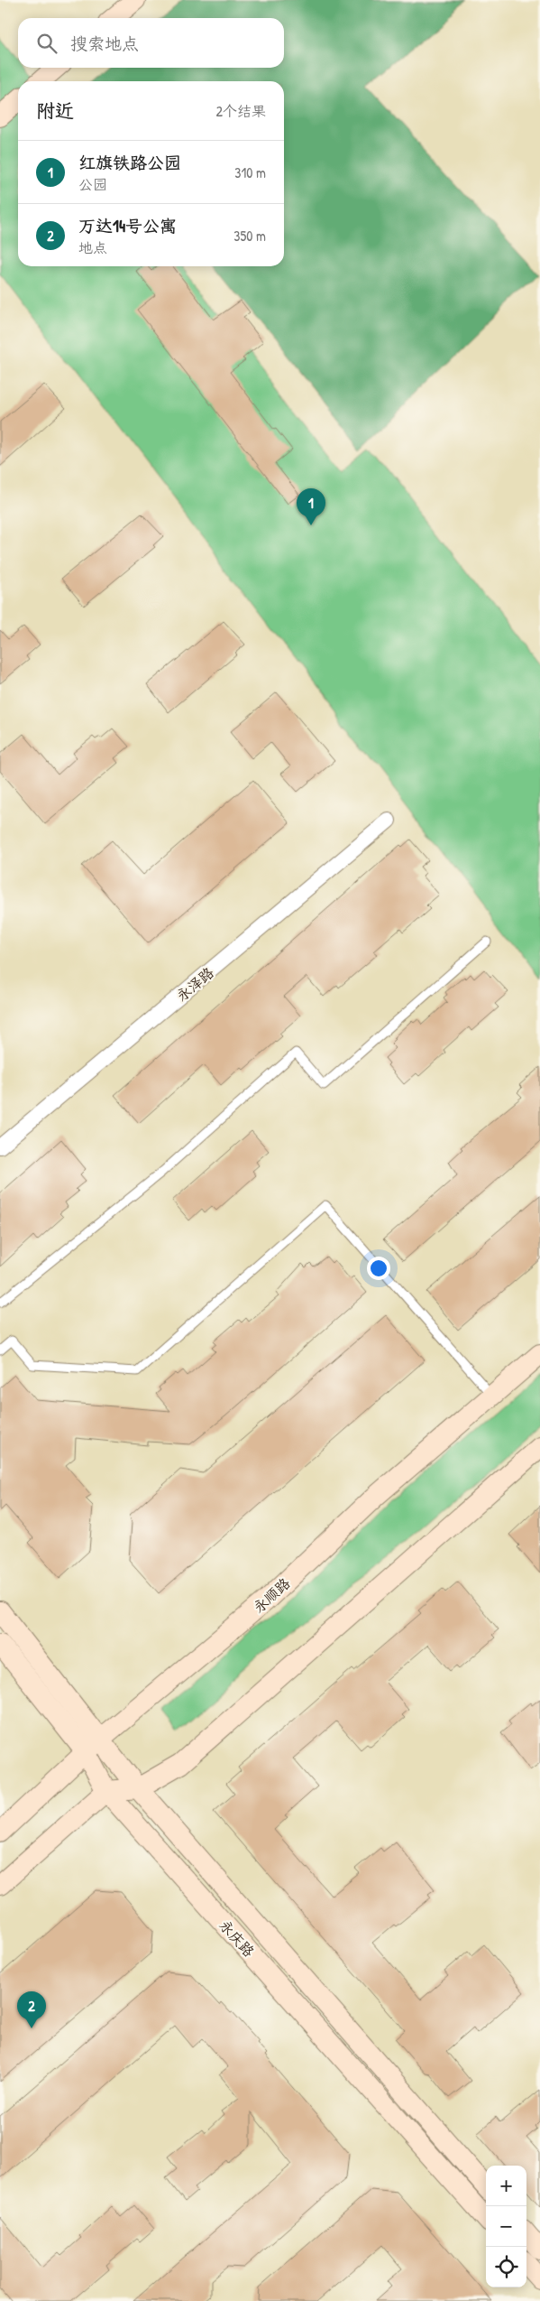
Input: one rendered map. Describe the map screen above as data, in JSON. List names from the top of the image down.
{
  "streets": {
    "street": ["永泽路", "永顺路", "永庆路"]
  },
  "crossings": [
    ["永顺路", "永庆路"]
  ],
  "page": {
    "search": "搜索地点",
    "heading": ["附近", "2个结果"],
    "list": [
      {
        "mark": "1",
        "name": "红旗铁路公园",
        "note": "公园",
        "value": "310 m"
      },
      {
        "mark": "2",
        "name": "万达14号公寓",
        "note": "地点",
        "value": "350 m"
      }
    ],
    "pins": ["1", "2"],
    "map_buttons": ["+", "−"]
  }
}
